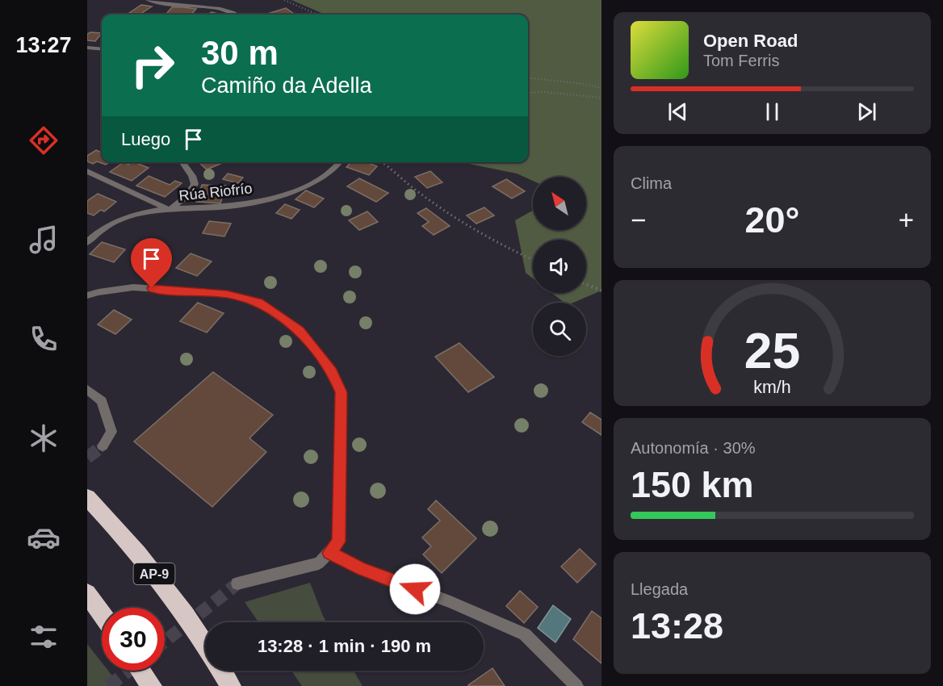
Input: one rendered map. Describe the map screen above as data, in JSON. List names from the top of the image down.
{
  "streets": {
    "highway": ["AP-9"],
    "street": ["Rúa Riofrío"]
  },
  "north": "top left",
  "page": {
    "tabs": "13:27",
    "turn": ["30 m", "Camiño da Adella"],
    "song": ["Open Road", "Tom Ferris"],
    "then": "Luego",
    "tile": [
      "Clima",
      ["Autonomía · 30%", "150 km"],
      ["Llegada", "13:28"]
    ],
    "heat": ["−", "20°", "+"],
    "limit": "30",
    "trip": "13:28 · 1 min · 190 m",
    "gauge": ["25", "km/h"]
  }
}
